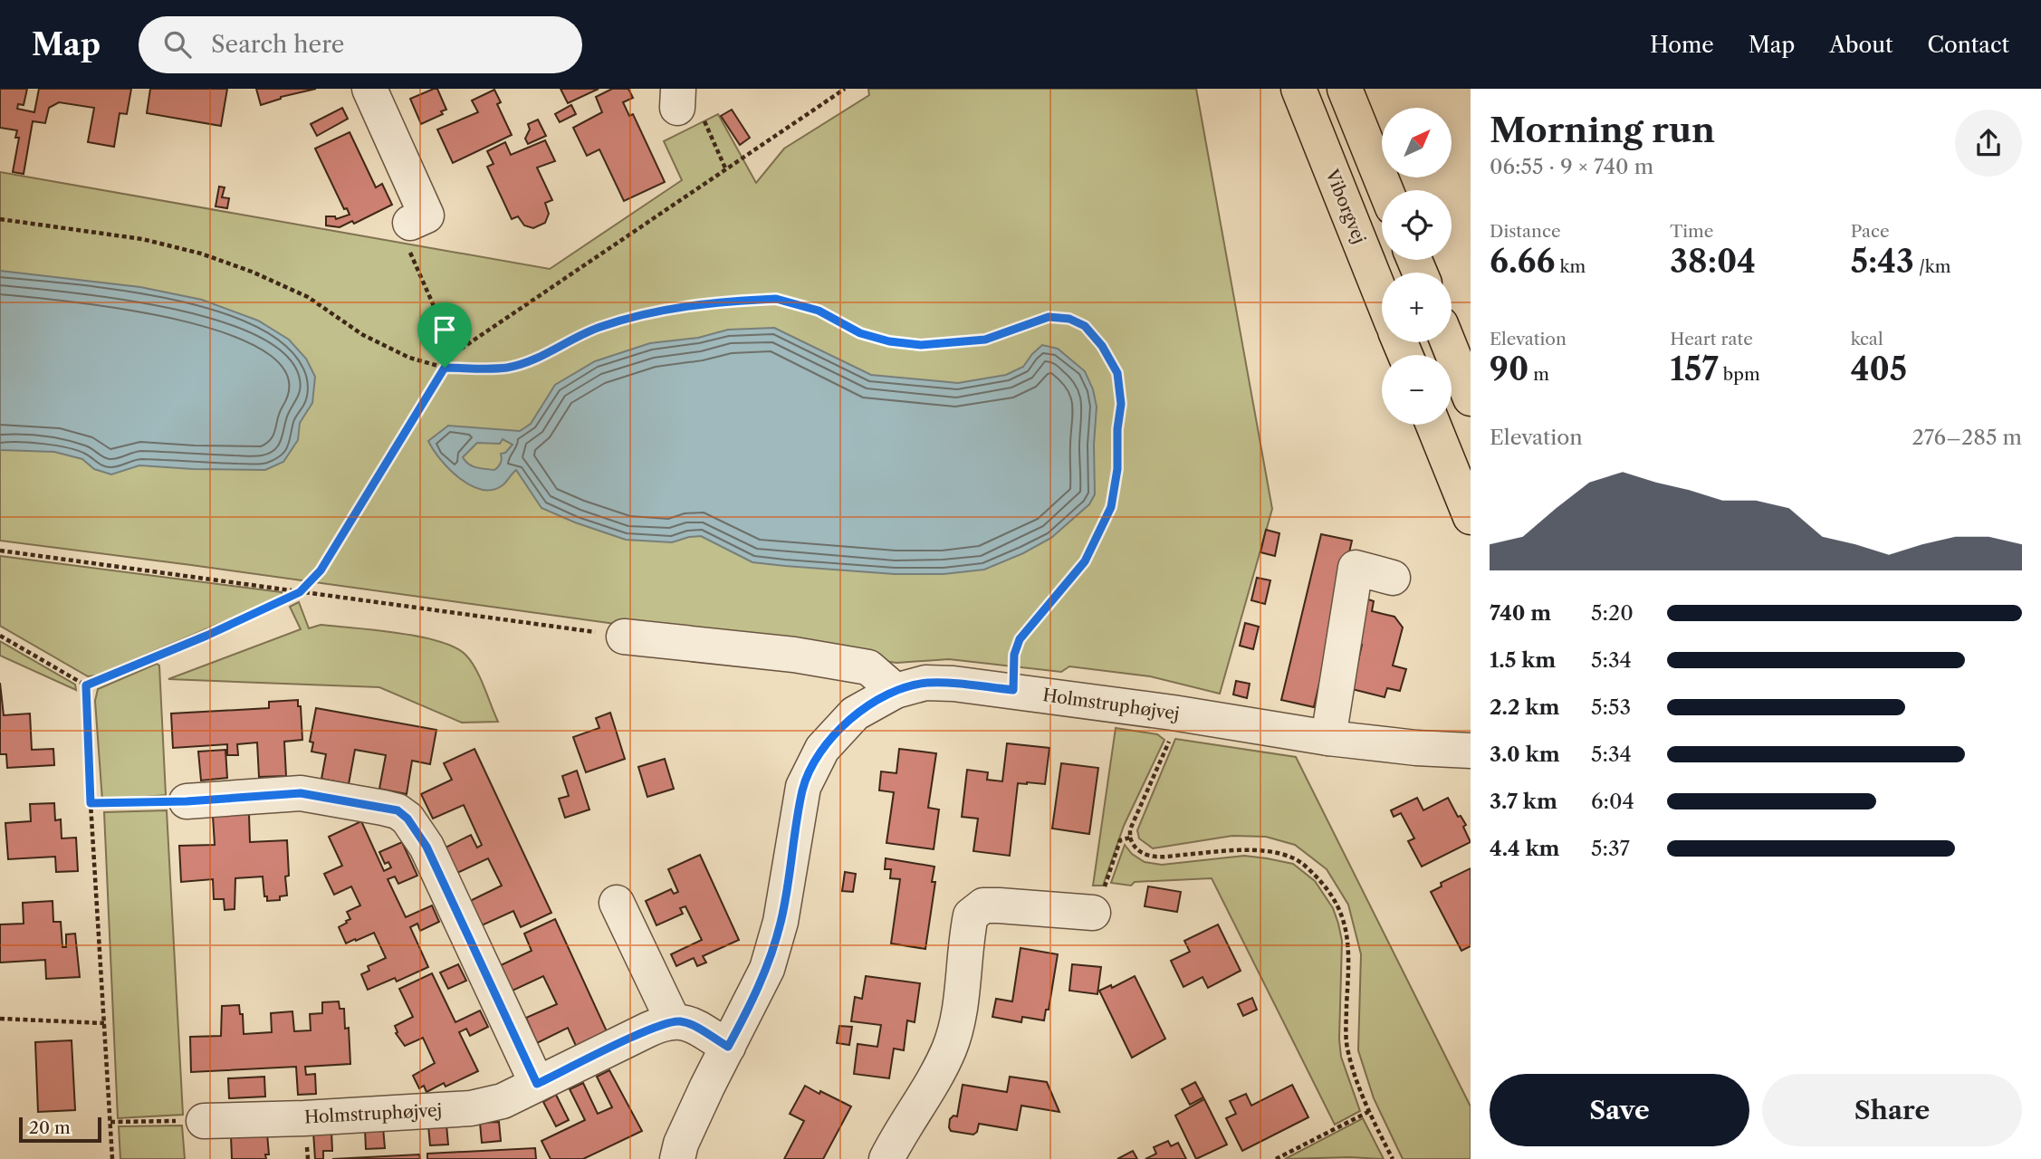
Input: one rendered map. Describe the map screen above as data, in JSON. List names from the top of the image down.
{
  "streets": {
    "main road": ["Viborgvej"],
    "street": ["Holmstruphøjvej"]
  },
  "scale_bar": "20 m",
  "north": "top right",
  "page": {
    "header": "Map",
    "search": "Search here",
    "nav": [
      "Home",
      "Map",
      "About",
      "Contact"
    ],
    "heading": ["Morning run", "06:55 · 9 × 740 m"],
    "map_buttons": ["+", "−"],
    "stats": [
      ["Distance", "6.66 km"],
      ["Time", "38:04"],
      ["Pace", "5:43 /km"],
      ["Elevation", "90 m"],
      ["Heart rate", "157 bpm"],
      ["kcal", "405"]
    ],
    "chart": ["Elevation", "276–285 m"],
    "list": [
      {
        "name": "740 m",
        "note": "5:20"
      },
      {
        "name": "1.5 km",
        "note": "5:34"
      },
      {
        "name": "2.2 km",
        "note": "5:53"
      },
      {
        "name": "3.0 km",
        "note": "5:34"
      },
      {
        "name": "3.7 km",
        "note": "6:04"
      },
      {
        "name": "4.4 km",
        "note": "5:37"
      }
    ],
    "buttons": ["Save", "Share"],
    "scale": "20 m"
  }
}
